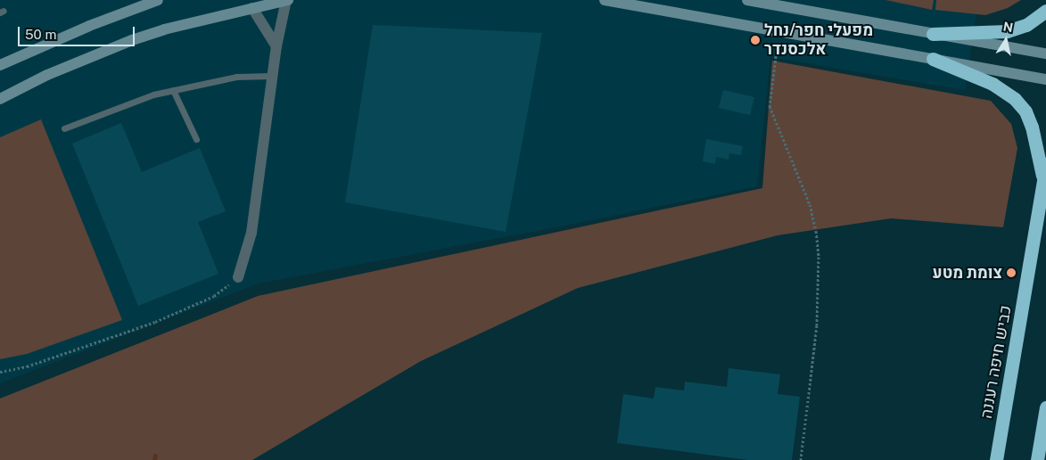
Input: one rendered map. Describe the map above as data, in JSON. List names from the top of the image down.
{
  "streets": {
    "highway": ["כביש חיפה רעננה"]
  },
  "places": ["מפעלי חפר/נחל אלכסנדר", "צומת מטע"],
  "scale_bar": "50 m",
  "north": "top"
}
